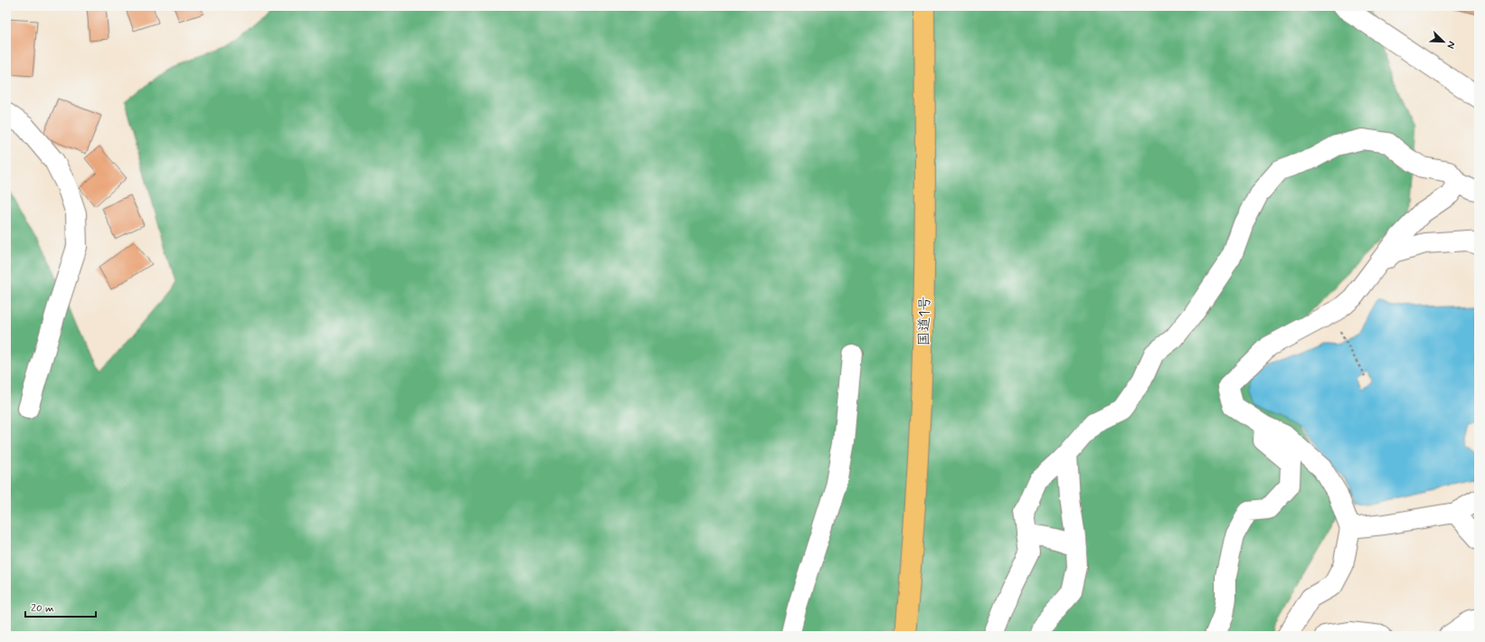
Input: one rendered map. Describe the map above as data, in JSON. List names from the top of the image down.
{
  "streets": {
    "highway": ["国道1号"]
  },
  "scale_bar": "20 m",
  "north": "bottom right"
}
